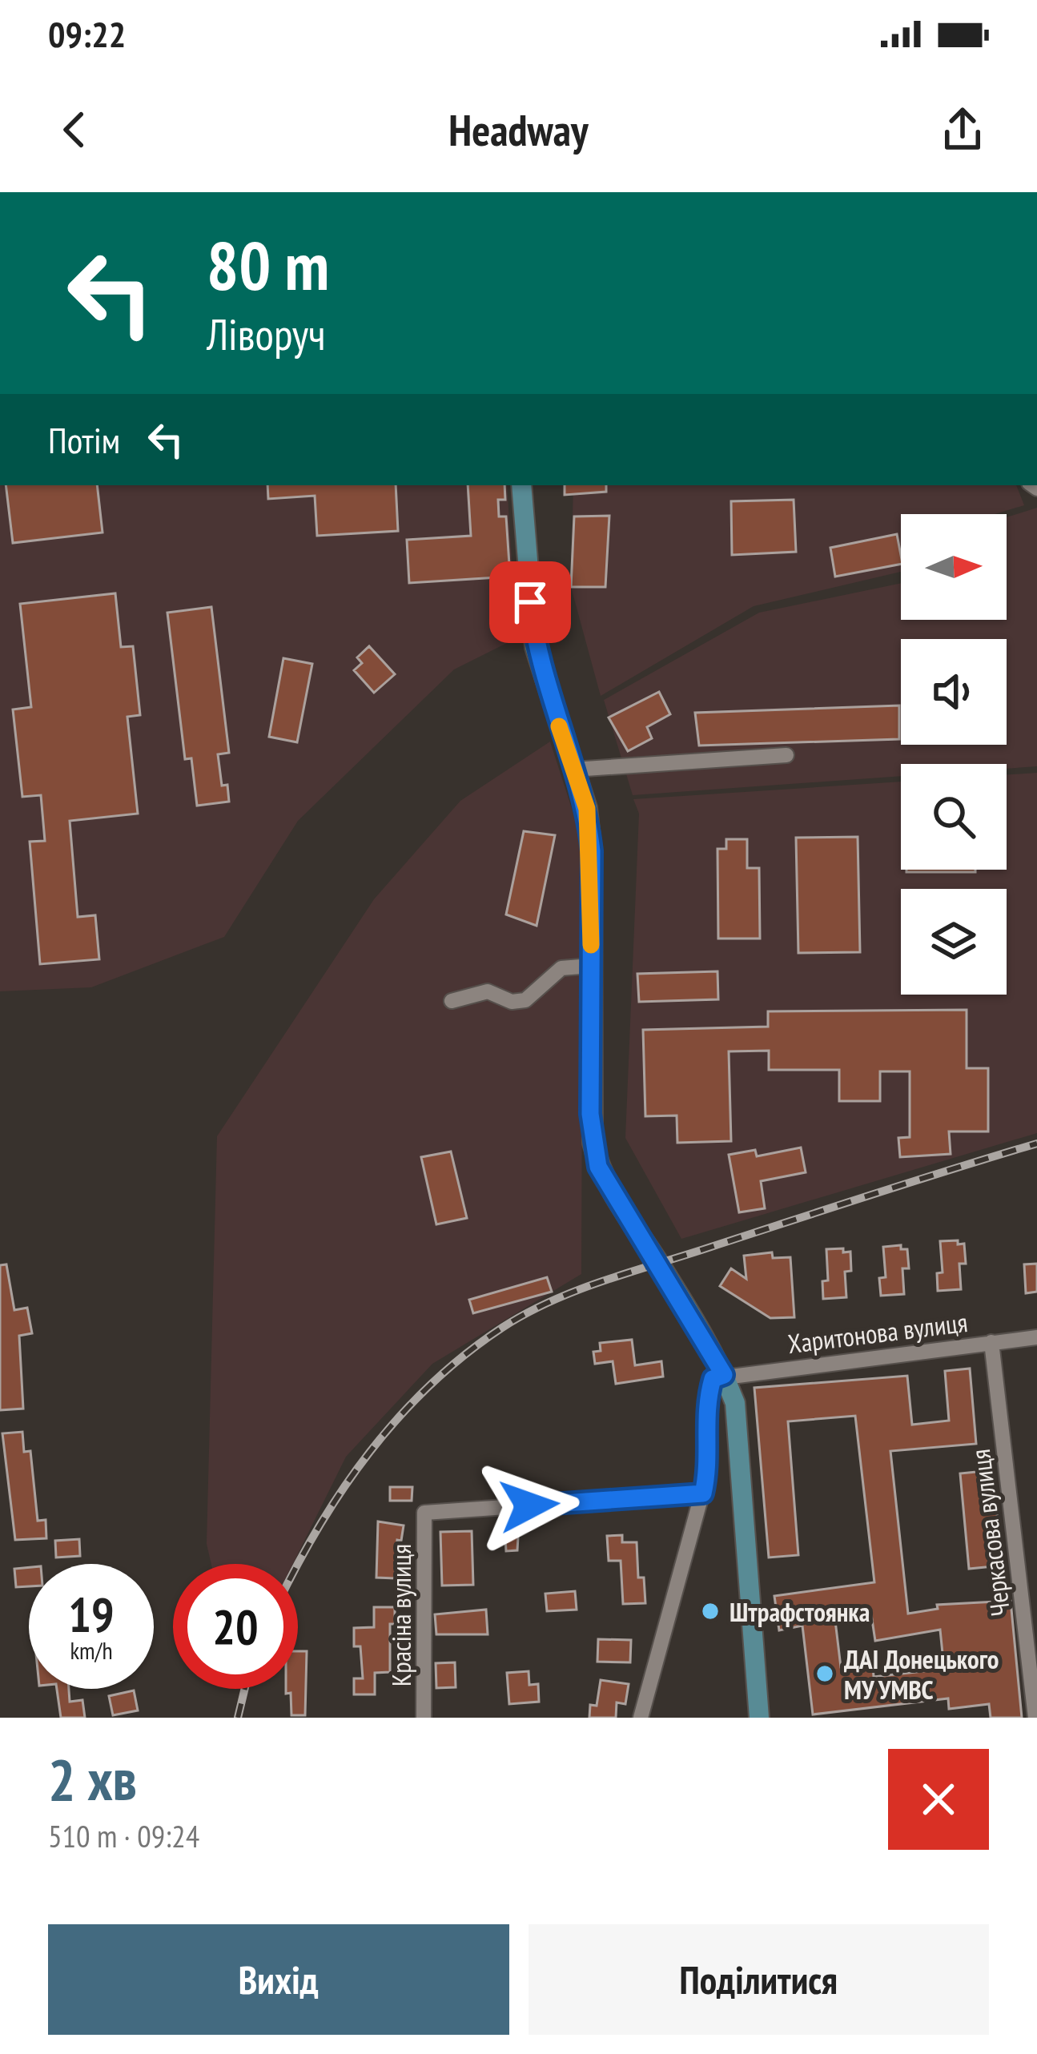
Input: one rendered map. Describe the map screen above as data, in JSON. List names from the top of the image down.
{
  "streets": {
    "street": ["Харитонова вулиця", "Черкасова вулиця", "Красіна вулиця"]
  },
  "crossings": [
    ["Харитонова вулиця", "Черкасова вулиця"]
  ],
  "places": ["Штрафстоянка", "ДАІ Донецького МУ УМВС"],
  "north": "right",
  "page": {
    "status": "09:22",
    "header": "Headway",
    "turn": ["80 m", "Ліворуч"],
    "then": "Потім",
    "speed": "19 km/h",
    "limit": "20",
    "heading": ["2 хв", "510 m · 09:24"],
    "buttons": ["Вихід", "Поділитися"]
  }
}
